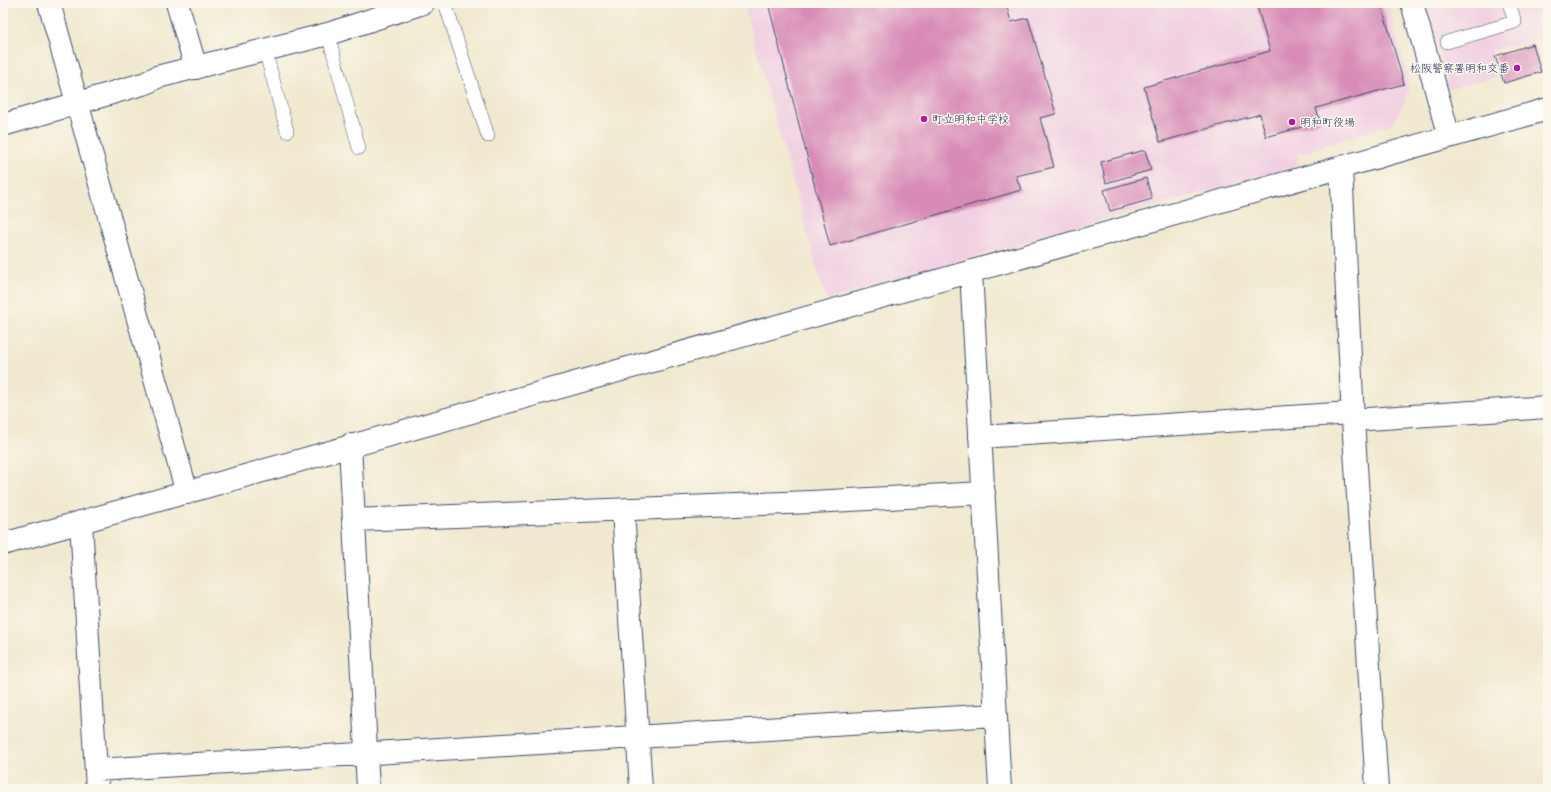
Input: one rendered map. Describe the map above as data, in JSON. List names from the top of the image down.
{
  "places": ["松阪警察署明和交番", "町立明和中学校", "明和町役場"]
}
